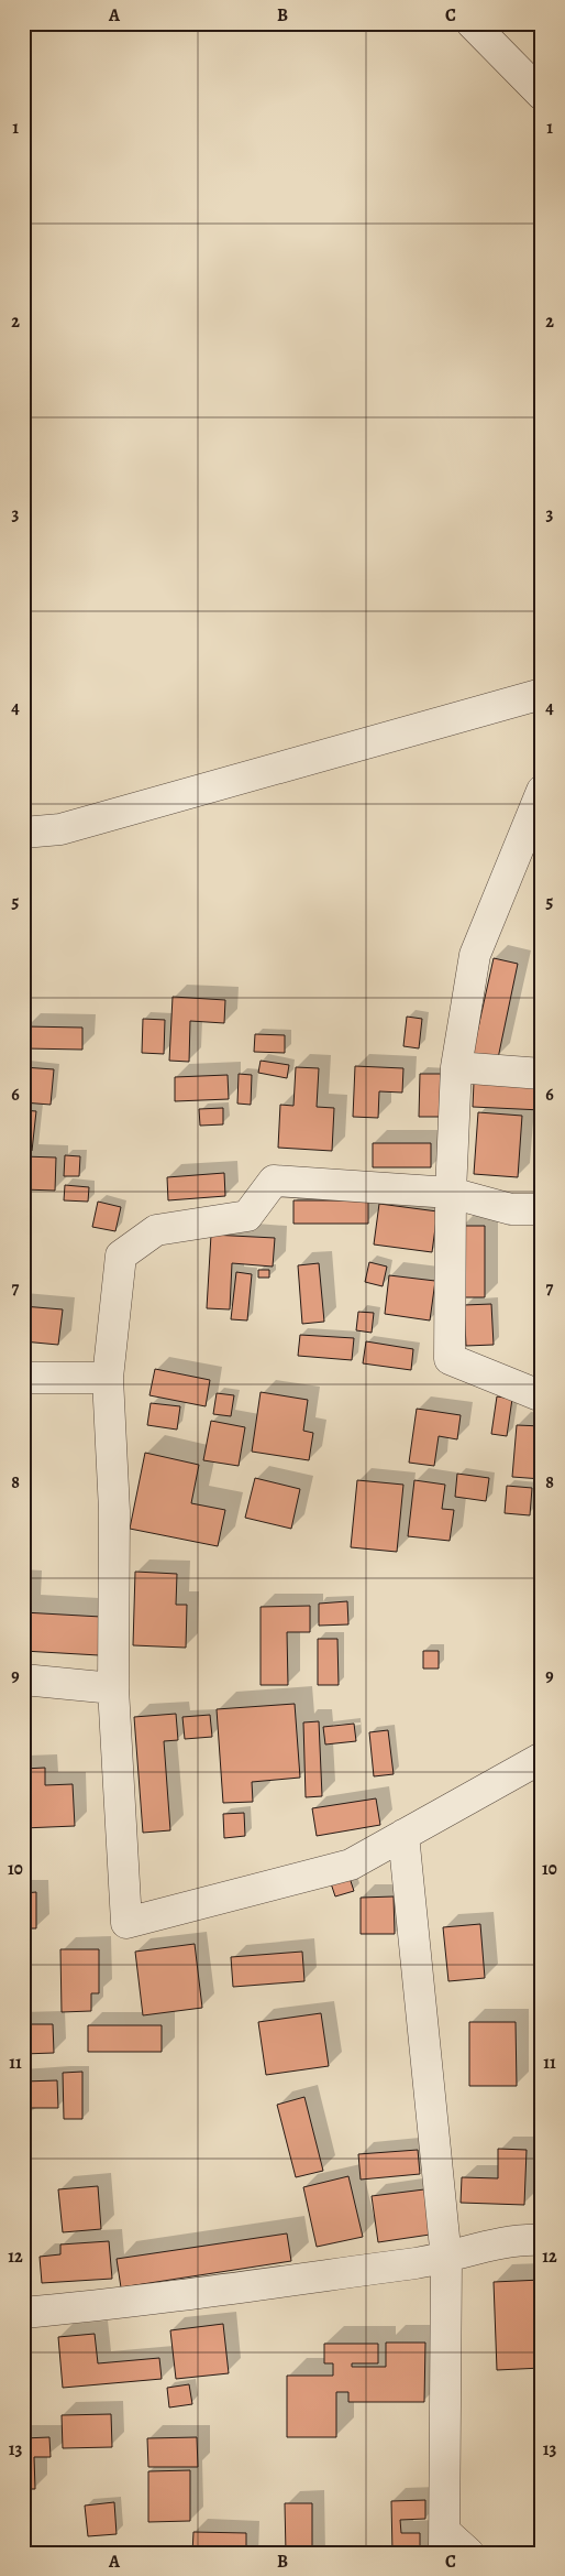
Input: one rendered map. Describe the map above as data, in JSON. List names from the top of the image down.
{
  "grid": {
    "columns": ["A", "B", "C"],
    "rows": [
      "1",
      "2",
      "3",
      "4",
      "5",
      "6",
      "7",
      "8",
      "9",
      "10",
      "11",
      "12",
      "13"
    ]
  }
}
